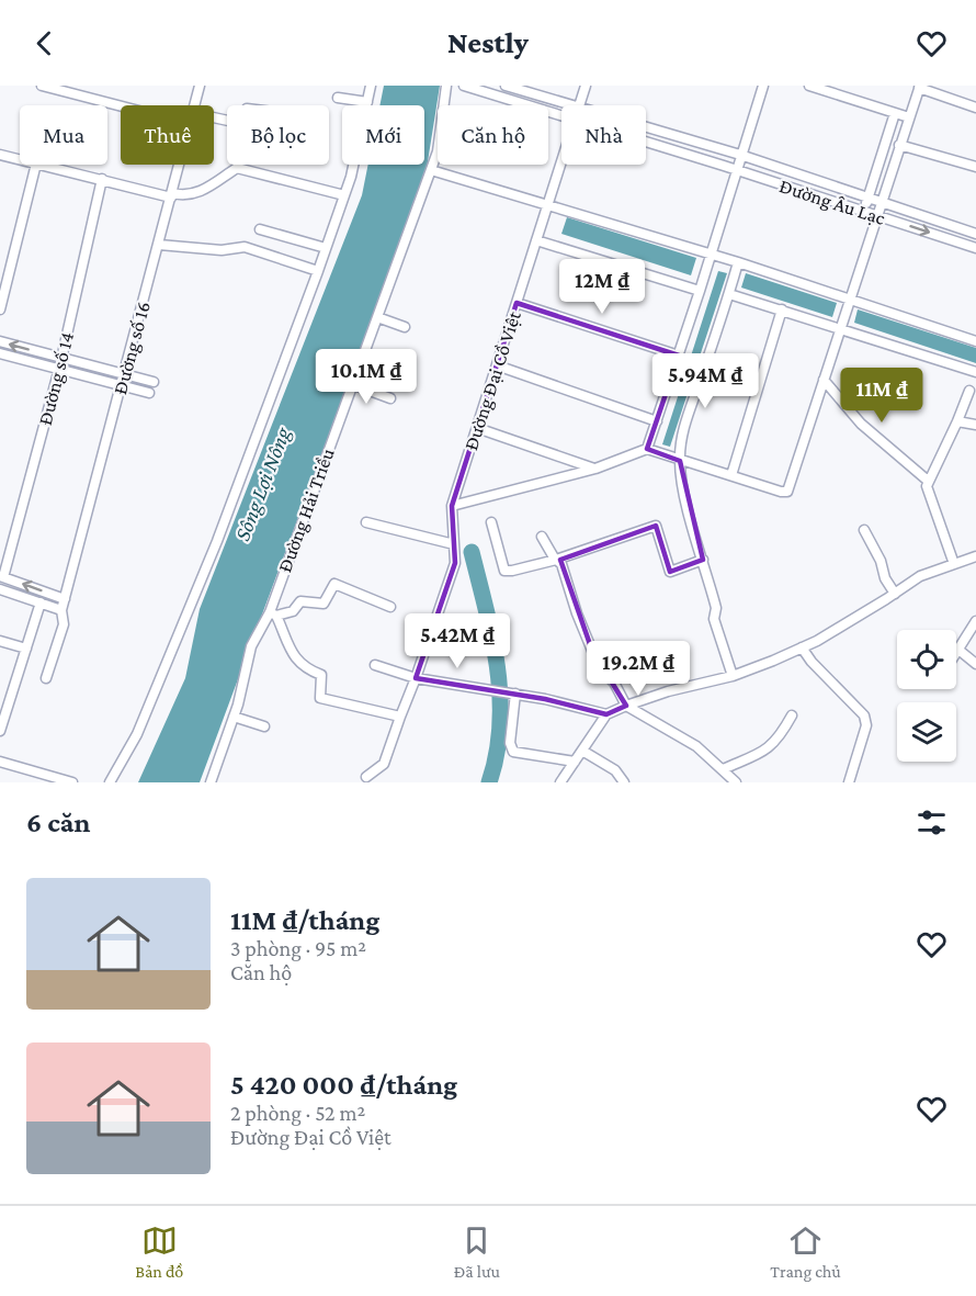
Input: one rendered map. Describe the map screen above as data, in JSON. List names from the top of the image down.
{
  "streets": {
    "street": [
      "Đường Âu Lạc",
      "Đường số 16",
      "Đường số 14",
      "Đường Đại Cồ Việt",
      "Đường Hải Triều"
    ]
  },
  "water": ["Sông Lợi Nông"],
  "page": {
    "header": "Nestly",
    "chip": [
      "Mua",
      "Thuê",
      "Bộ lọc",
      "Mới",
      "Căn hộ",
      "Nhà"
    ],
    "price": [
      "12M ₫",
      "10.1M ₫",
      "5.94M ₫",
      "11M ₫",
      "5.42M ₫",
      "19.2M ₫"
    ],
    "heading": "6 căn",
    "list": [
      {
        "name": "11M ₫/tháng",
        "note": "3 phòng · 95 m² · Căn hộ"
      },
      {
        "name": "5 420 000 ₫/tháng",
        "note": "2 phòng · 52 m² · Đường Đại Cồ Việt"
      }
    ],
    "tabs": ["Bản đồ", "Đã lưu", "Trang chủ"]
  }
}
